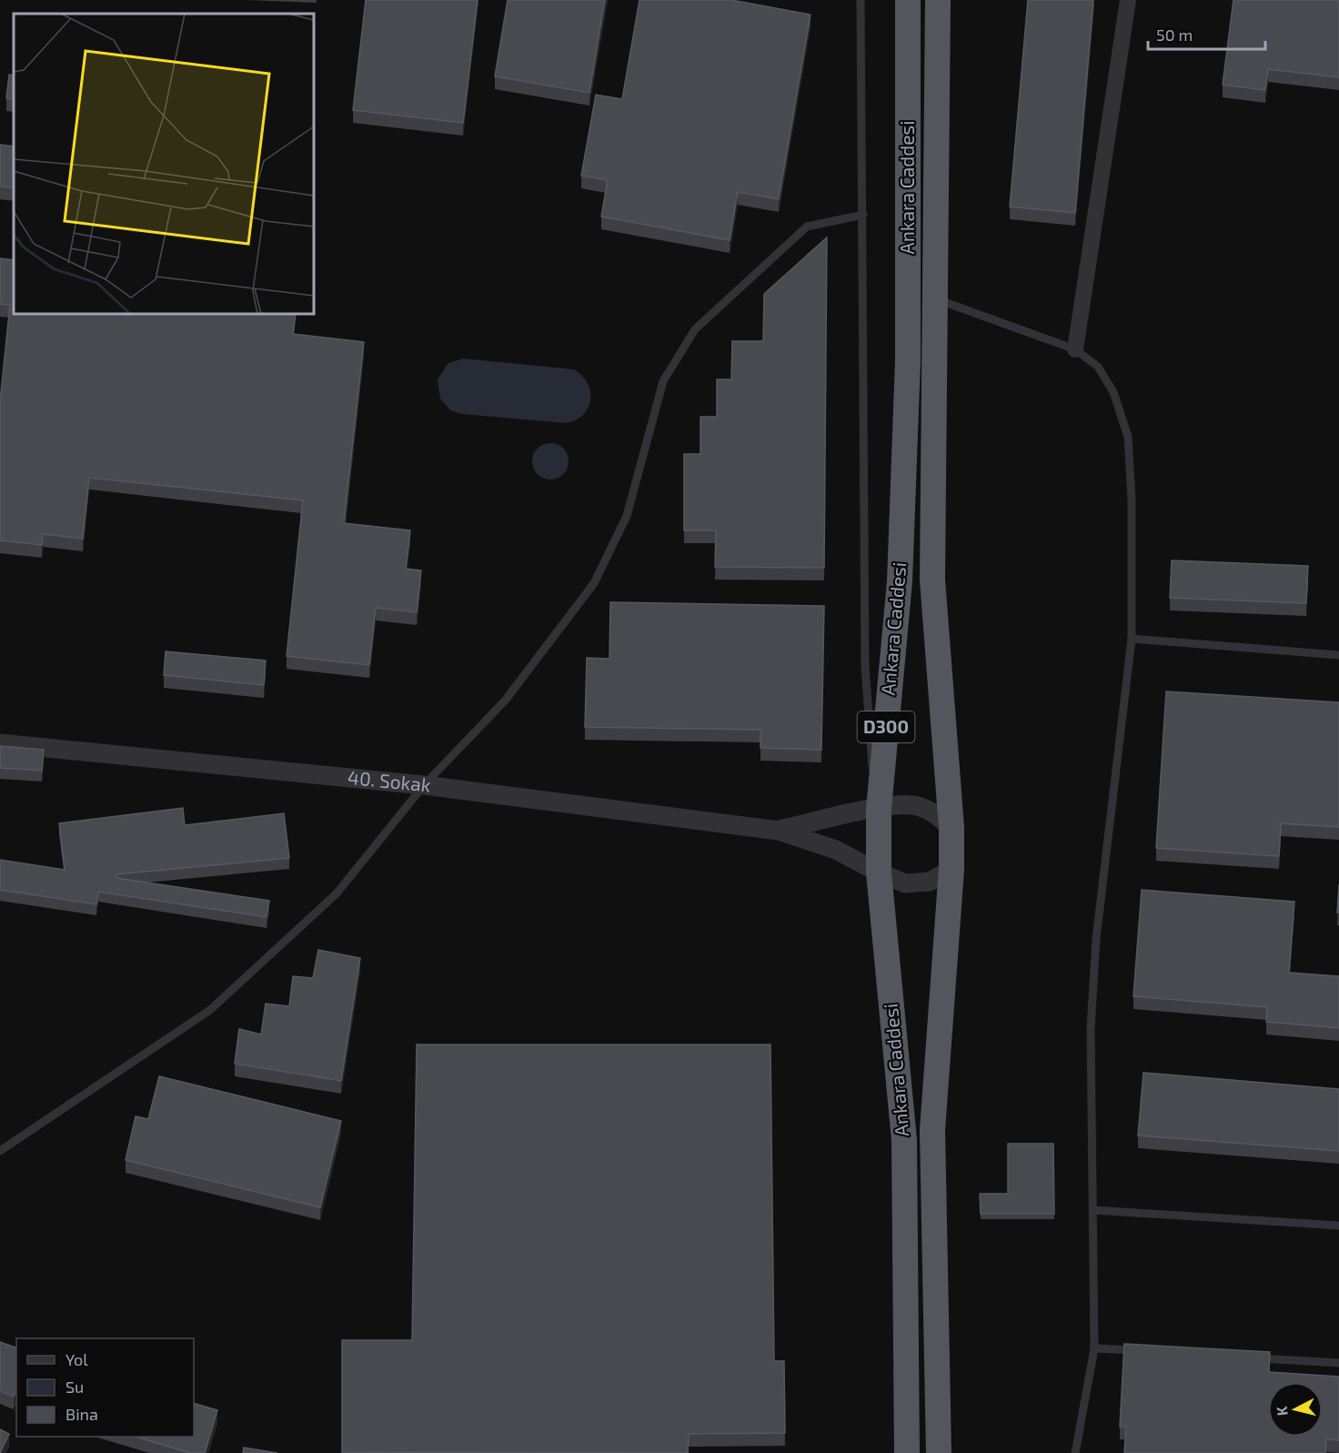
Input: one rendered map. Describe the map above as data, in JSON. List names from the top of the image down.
{
  "streets": {
    "highway": ["Ankara Caddesi", "D300"],
    "street": ["40. Sokak"]
  },
  "legend": ["Yol", "Su", "Bina"],
  "scale_bar": "50 m",
  "north": "left"
}
